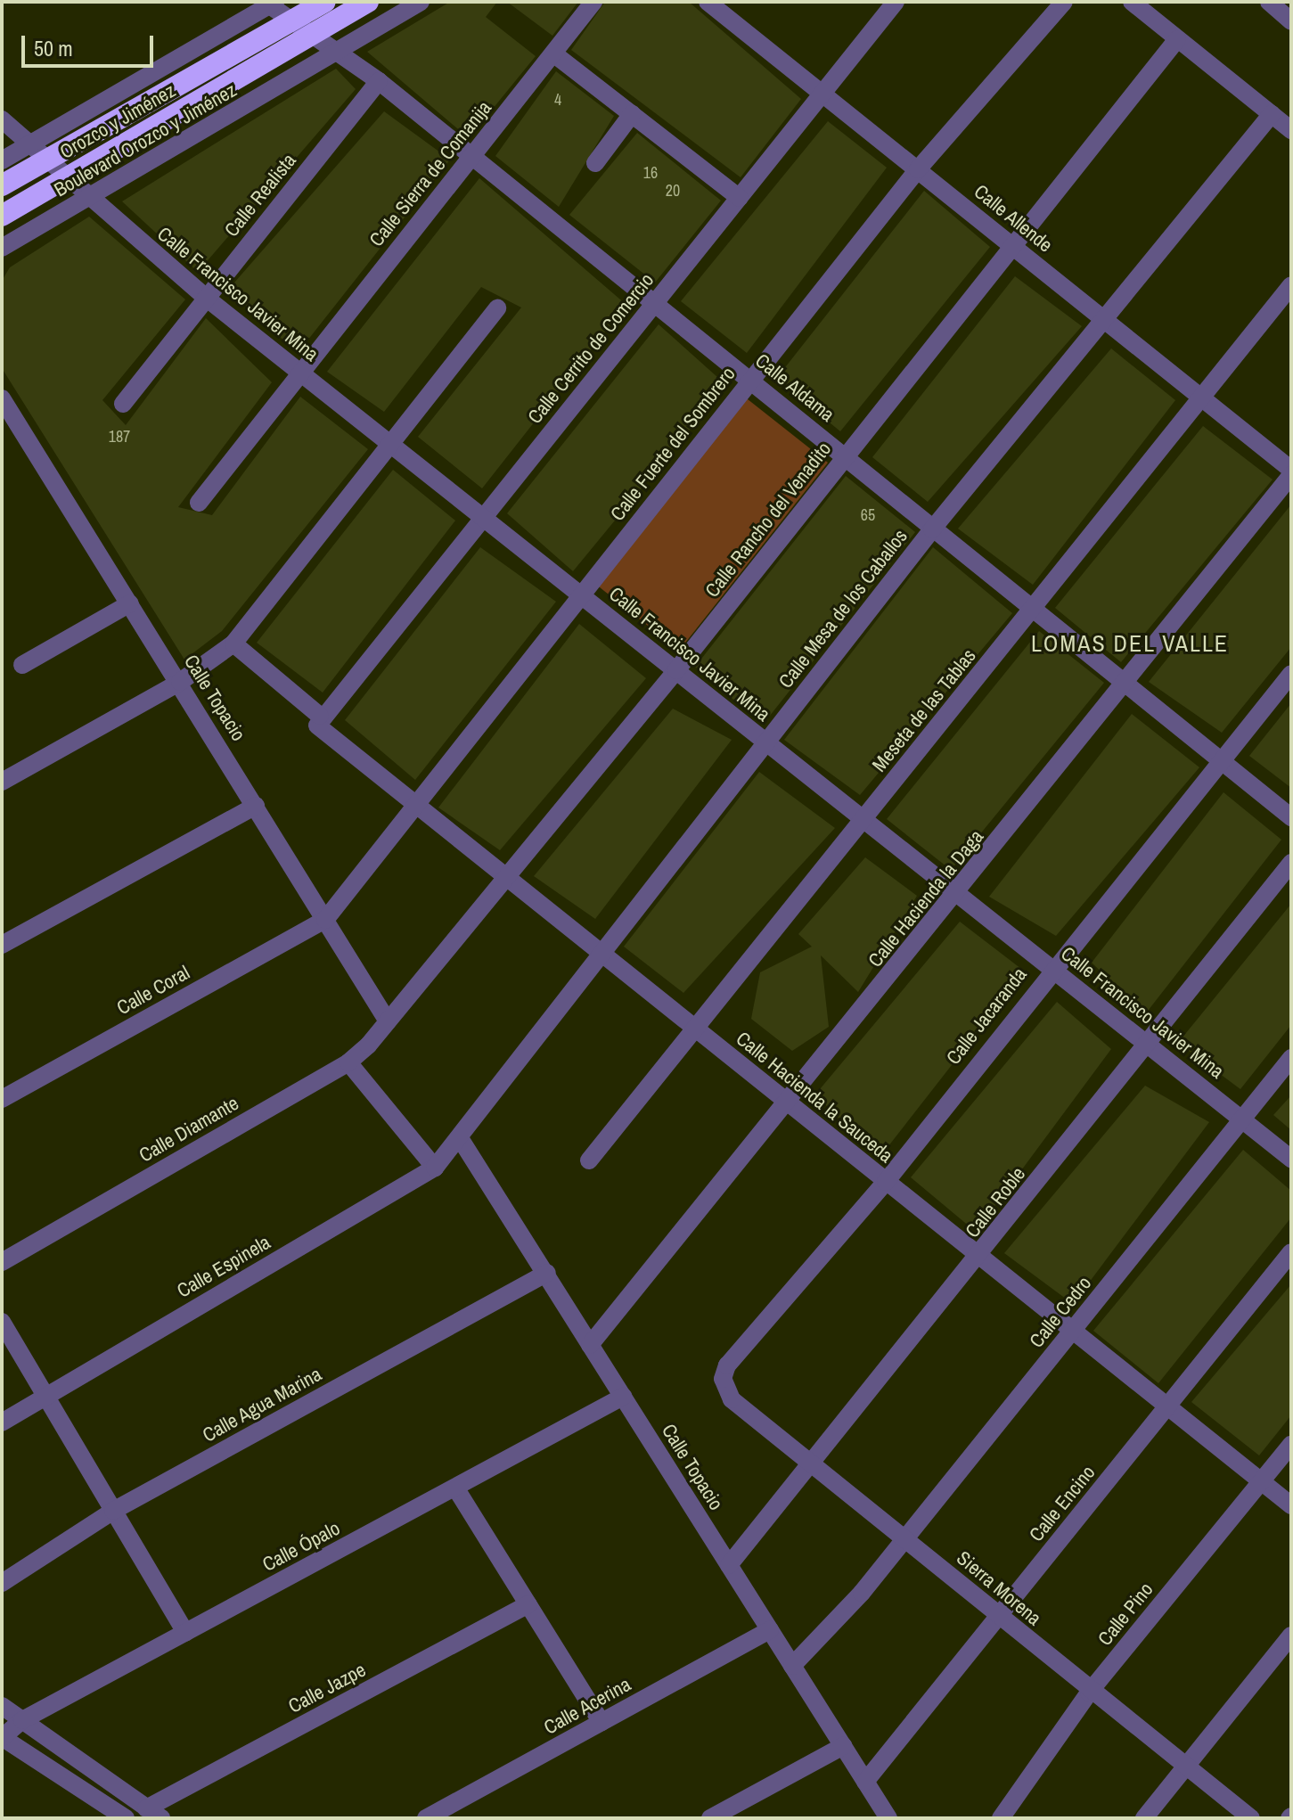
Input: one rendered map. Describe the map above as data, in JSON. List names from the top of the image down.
{
  "streets": {
    "highway": ["Orozco y Jiménez"],
    "street": [
      "Boulevard Orozco y Jiménez",
      "Calle Sierra de Comanija",
      "Calle Realista",
      "Calle Allende",
      "Calle Francisco Javier Mina",
      "Calle Cerrito de Comercio",
      "Calle Aldama",
      "Calle Fuerte del Sombrero",
      "Calle Rancho del Venadito",
      "Calle Mesa de los Caballos",
      "Calle Topacio",
      "Meseta de las Tablas",
      "Calle Hacienda la Daga",
      "Calle Coral",
      "Calle Jacaranda",
      "Calle Hacienda la Sauceda",
      "Calle Diamante",
      "Calle Roble",
      "Calle Espinela",
      "Calle Cedro",
      "Calle Agua Marina",
      "Calle Encino",
      "Calle Ópalo",
      "Sierra Morena",
      "Calle Pino",
      "Calle Jazpe",
      "Calle Acerina"
    ]
  },
  "crossings": [
    ["Orozco y Jiménez", "Calle Francisco Javier Mina"],
    ["Orozco y Jiménez", "Calle Aldama"],
    ["Boulevard Orozco y Jiménez", "Calle Francisco Javier Mina"],
    ["Boulevard Orozco y Jiménez", "Calle Aldama"],
    ["Calle Sierra de Comanija", "Calle Francisco Javier Mina"],
    ["Calle Sierra de Comanija", "Calle Aldama"],
    ["Calle Realista", "Calle Francisco Javier Mina"],
    ["Calle Realista", "Calle Aldama"],
    ["Calle Allende", "Calle Cerrito de Comercio"],
    ["Calle Allende", "Calle Fuerte del Sombrero"],
    ["Calle Allende", "Calle Rancho del Venadito"],
    ["Calle Allende", "Calle Mesa de los Caballos"],
    ["Calle Allende", "Meseta de las Tablas"],
    ["Calle Francisco Javier Mina", "Calle Cerrito de Comercio"],
    ["Calle Francisco Javier Mina", "Calle Fuerte del Sombrero"],
    ["Calle Francisco Javier Mina", "Calle Rancho del Venadito"],
    ["Calle Francisco Javier Mina", "Calle Mesa de los Caballos"],
    ["Calle Francisco Javier Mina", "Meseta de las Tablas"],
    ["Calle Francisco Javier Mina", "Calle Hacienda la Daga"],
    ["Calle Francisco Javier Mina", "Calle Jacaranda"],
    ["Calle Francisco Javier Mina", "Calle Roble"],
    ["Calle Francisco Javier Mina", "Calle Cedro"],
    ["Calle Cerrito de Comercio", "Calle Aldama"],
    ["Calle Cerrito de Comercio", "Calle Hacienda la Sauceda"],
    ["Calle Aldama", "Calle Fuerte del Sombrero"],
    ["Calle Aldama", "Calle Rancho del Venadito"],
    ["Calle Aldama", "Calle Mesa de los Caballos"],
    ["Calle Aldama", "Meseta de las Tablas"],
    ["Calle Aldama", "Calle Hacienda la Daga"],
    ["Calle Aldama", "Calle Jacaranda"],
    ["Calle Fuerte del Sombrero", "Calle Topacio"],
    ["Calle Fuerte del Sombrero", "Calle Coral"],
    ["Calle Fuerte del Sombrero", "Calle Hacienda la Sauceda"],
    ["Calle Rancho del Venadito", "Calle Topacio"],
    ["Calle Rancho del Venadito", "Calle Hacienda la Sauceda"],
    ["Calle Rancho del Venadito", "Calle Diamante"],
    ["Calle Mesa de los Caballos", "Calle Topacio"],
    ["Calle Mesa de los Caballos", "Calle Hacienda la Sauceda"],
    ["Calle Mesa de los Caballos", "Calle Espinela"],
    ["Calle Topacio", "Calle Hacienda la Daga"],
    ["Calle Topacio", "Calle Coral"],
    ["Calle Topacio", "Calle Diamante"],
    ["Calle Topacio", "Calle Roble"],
    ["Calle Topacio", "Calle Espinela"],
    ["Calle Topacio", "Calle Cedro"],
    ["Calle Topacio", "Calle Agua Marina"],
    ["Calle Topacio", "Calle Encino"],
    ["Calle Topacio", "Calle Ópalo"],
    ["Calle Topacio", "Calle Acerina"],
    ["Meseta de las Tablas", "Calle Hacienda la Sauceda"],
    ["Calle Hacienda la Daga", "Calle Hacienda la Sauceda"],
    ["Calle Jacaranda", "Calle Hacienda la Sauceda"],
    ["Calle Jacaranda", "Sierra Morena"],
    ["Calle Hacienda la Sauceda", "Calle Roble"],
    ["Calle Hacienda la Sauceda", "Calle Cedro"],
    ["Calle Hacienda la Sauceda", "Calle Encino"],
    ["Calle Hacienda la Sauceda", "Calle Pino"],
    ["Calle Roble", "Sierra Morena"],
    ["Calle Cedro", "Sierra Morena"],
    ["Calle Encino", "Sierra Morena"],
    ["Sierra Morena", "Calle Pino"]
  ],
  "districts": ["LOMAS DEL VALLE"],
  "house_numbers": [
    "4",
    "16",
    "20",
    "187",
    "65"
  ],
  "scale_bar": "50 m"
}
